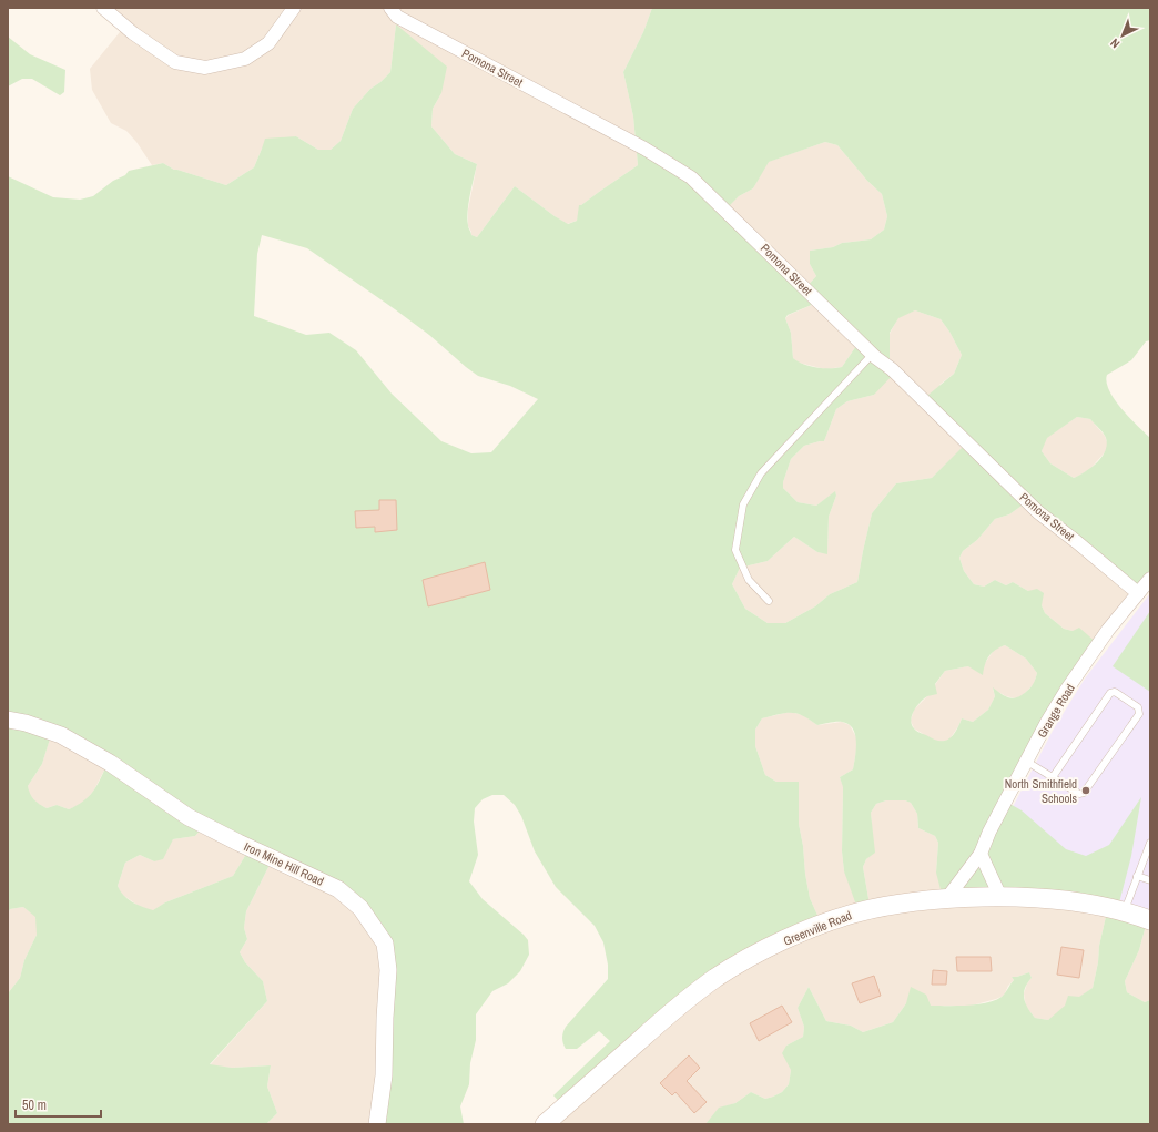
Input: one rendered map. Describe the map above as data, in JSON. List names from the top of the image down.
{
  "streets": {
    "main road": ["Greenville Road"],
    "street": ["Pomona Street", "Grange Road", "Iron Mine Hill Road"]
  },
  "crossings": [
    ["Pomona Street", "Grange Road"],
    ["Grange Road", "Greenville Road"]
  ],
  "places": ["North Smithfield Schools"],
  "scale_bar": "50 m",
  "north": "bottom left"
}
